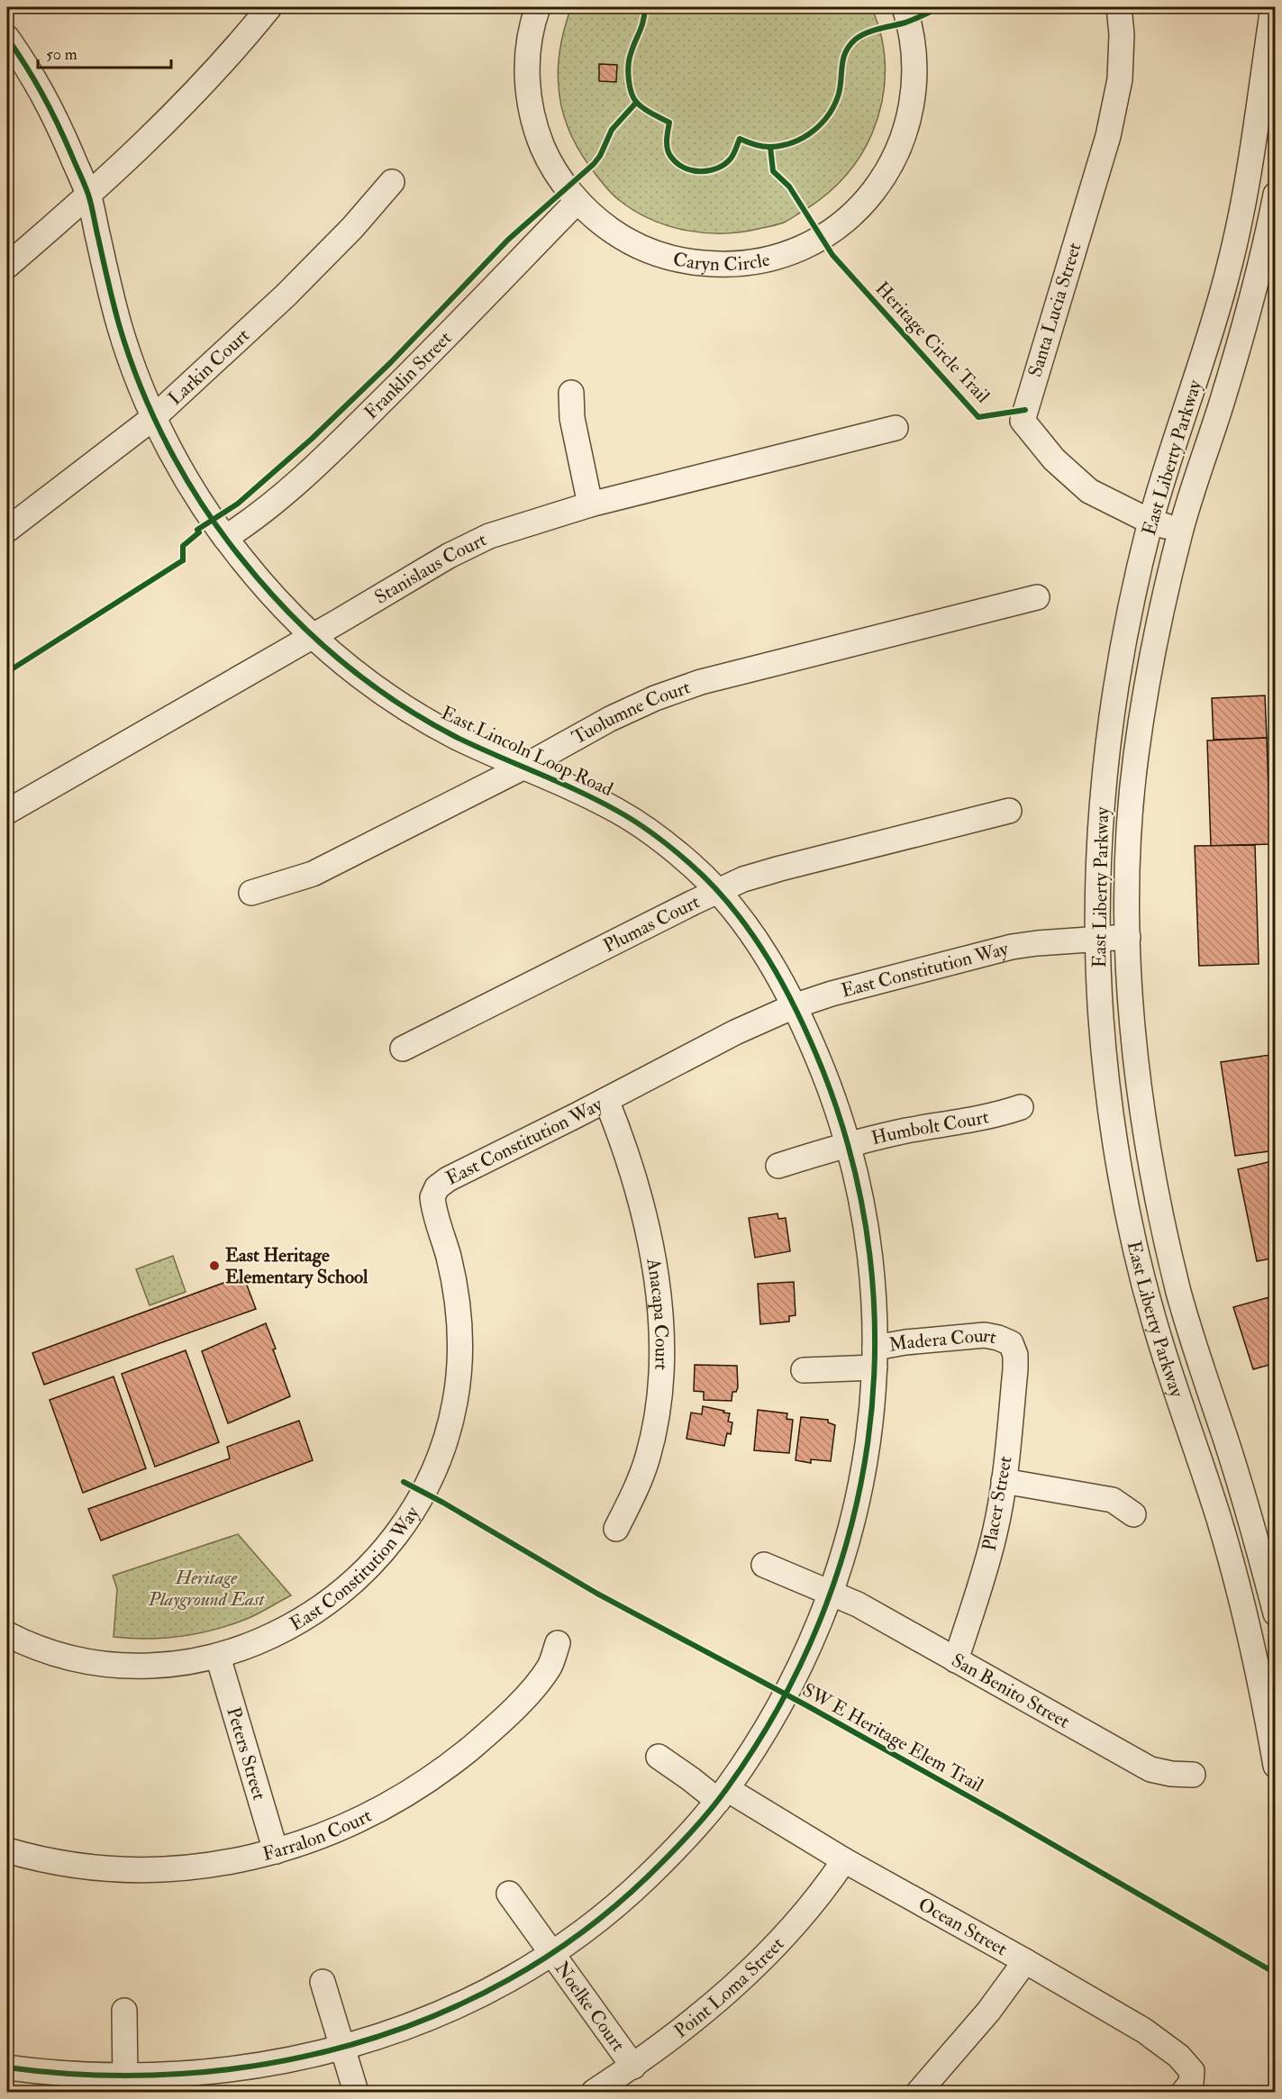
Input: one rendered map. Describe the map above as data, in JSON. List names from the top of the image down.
{
  "streets": {
    "street": [
      "Caryn Circle",
      "Santa Lucia Street",
      "Larkin Court",
      "Franklin Street",
      "East Liberty Parkway",
      "Stanislaus Court",
      "Tuolumne Court",
      "East Lincoln Loop Road",
      "Plumas Court",
      "East Constitution Way",
      "Humbolt Court",
      "Anacapa Court",
      "Madera Court",
      "Placer Street",
      "San Benito Street",
      "Peters Street",
      "Farralon Court",
      "Ocean Street",
      "Point Loma Street",
      "Noelke Court"
    ],
    "cycle path": ["Heritage Circle Trail", "SW E Heritage Elem Trail"]
  },
  "crossings": [
    ["Caryn Circle", "Franklin Street"],
    ["Santa Lucia Street", "East Liberty Parkway"],
    ["Larkin Court", "East Lincoln Loop Road"],
    ["Franklin Street", "East Lincoln Loop Road"],
    ["East Liberty Parkway", "East Constitution Way"],
    ["Stanislaus Court", "East Lincoln Loop Road"],
    ["Tuolumne Court", "East Lincoln Loop Road"],
    ["East Lincoln Loop Road", "Plumas Court"],
    ["East Lincoln Loop Road", "East Constitution Way"],
    ["East Lincoln Loop Road", "Humbolt Court"],
    ["East Lincoln Loop Road", "Madera Court"],
    ["East Lincoln Loop Road", "San Benito Street"],
    ["East Lincoln Loop Road", "Ocean Street"],
    ["East Lincoln Loop Road", "Noelke Court"],
    ["East Constitution Way", "Anacapa Court"],
    ["East Constitution Way", "Peters Street"],
    ["Madera Court", "Placer Street"],
    ["Placer Street", "San Benito Street"],
    ["Peters Street", "Farralon Court"],
    ["Ocean Street", "Point Loma Street"],
    ["Point Loma Street", "Noelke Court"]
  ],
  "parks": ["Heritage Playground East"],
  "places": ["East Heritage Elementary School"],
  "scale_bar": "50 m"
}
